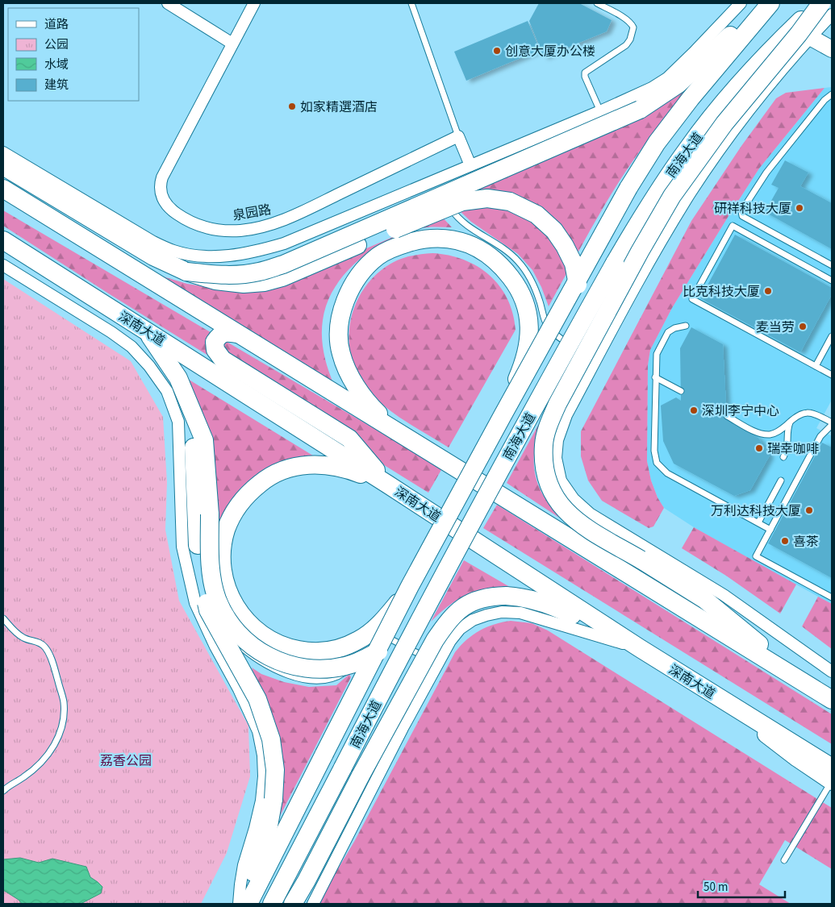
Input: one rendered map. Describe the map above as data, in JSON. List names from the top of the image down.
{
  "streets": {
    "main road": ["南海大道", "深南大道"],
    "street": ["泉园路"]
  },
  "parks": ["荔香公园"],
  "places": [
    "创意大厦办公楼",
    "如家精選酒店",
    "研祥科技大厦",
    "比克科技大厦",
    "麦当劳",
    "深圳李宁中心",
    "瑞幸咖啡",
    "万利达科技大厦",
    "喜茶"
  ],
  "legend": [
    "道路",
    "公园",
    "水域",
    "建筑"
  ],
  "scale_bar": "50 m"
}
